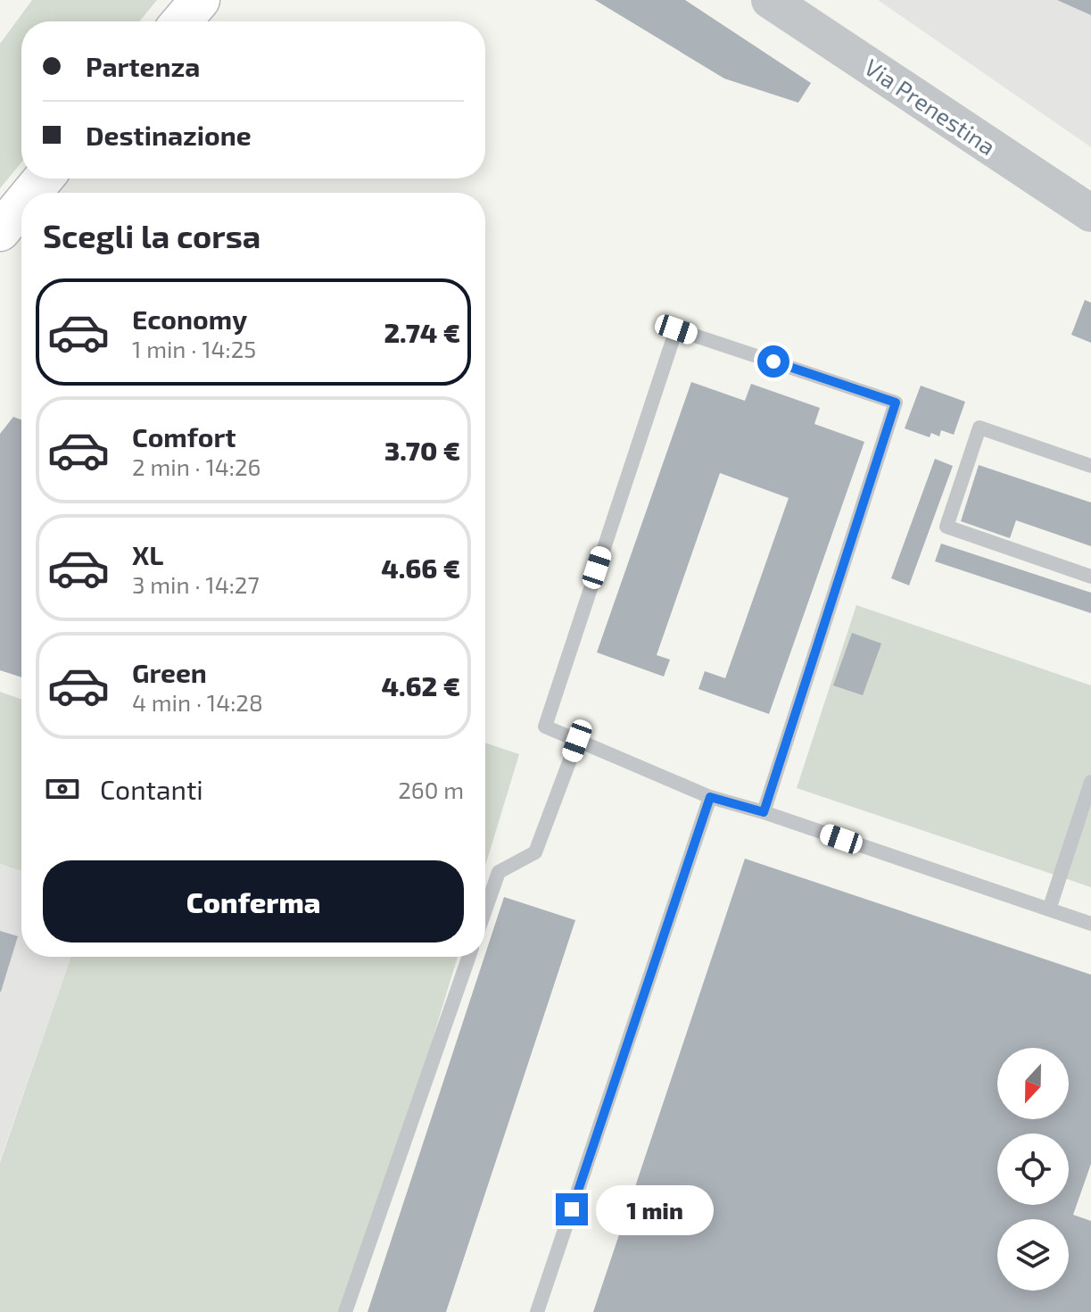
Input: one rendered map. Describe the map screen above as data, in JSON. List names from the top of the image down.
{
  "streets": {
    "street": ["Via Prenestina"]
  },
  "north": "bottom",
  "page": {
    "banner": ["Partenza", "Destinazione"],
    "heading": "Scegli la corsa",
    "list": [
      {
        "name": "Economy",
        "note": "1 min · 14:25",
        "value": "2.74 €"
      },
      {
        "name": "Comfort",
        "note": "2 min · 14:26",
        "value": "3.70 €"
      },
      {
        "name": "XL",
        "note": "3 min · 14:27",
        "value": "4.66 €"
      },
      {
        "name": "Green",
        "note": "4 min · 14:28",
        "value": "4.62 €"
      }
    ],
    "pay": ["Contanti", "260 m"],
    "buttons": "Conferma",
    "bubble": "1 min"
  }
}
